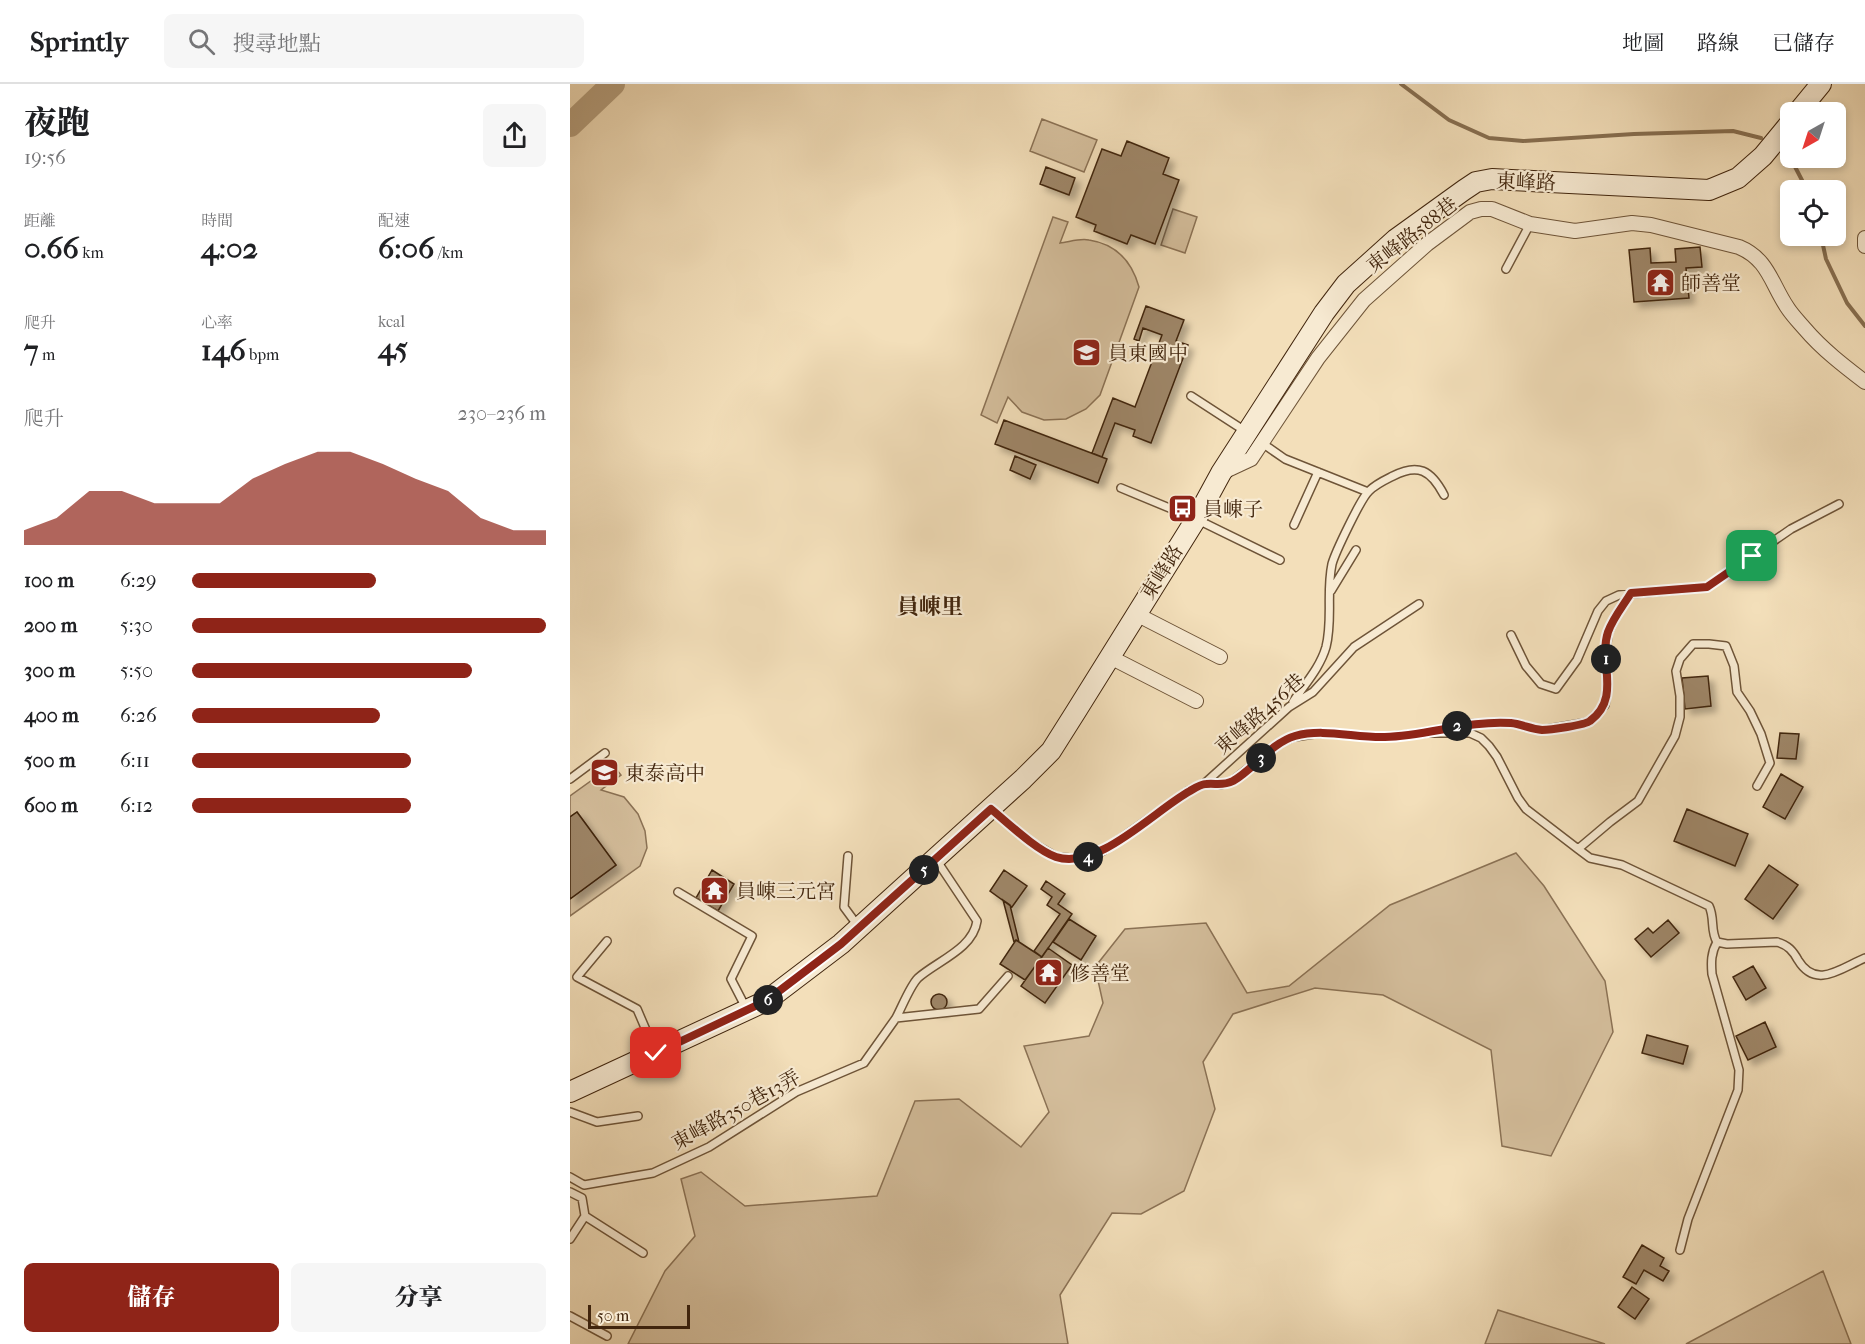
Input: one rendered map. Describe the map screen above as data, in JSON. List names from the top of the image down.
{
  "streets": {
    "main road": ["東峰路"],
    "street": ["東峰路588巷"],
    "lane": ["東峰路456巷", "東峰路350巷13弄"]
  },
  "crossings": [
    ["東峰路", "東峰路588巷"],
    ["東峰路", "東峰路456巷"],
    ["東峰路", "東峰路350巷13弄"]
  ],
  "districts": ["員崠里"],
  "places": {
    "temple": ["師善堂", "員崠三元宮", "修善堂"],
    "school or university": ["員東國中", "東泰高中"],
    "bus stop": ["員崠子"]
  },
  "scale_bar": "50 m",
  "north": "bottom left",
  "page": {
    "header": "Sprintly",
    "search": "搜尋地點",
    "nav": ["地圖", "路線", "已儲存"],
    "heading": ["夜跑", "19:56"],
    "stats": [
      ["距離", "0.66 km"],
      ["時間", "4:02"],
      ["配速", "6:06 /km"],
      ["爬升", "7 m"],
      ["心率", "146 bpm"],
      ["kcal", "45"]
    ],
    "chart": ["爬升", "230–236 m"],
    "list": [
      {
        "name": "100 m",
        "note": "6:29"
      },
      {
        "name": "200 m",
        "note": "5:30"
      },
      {
        "name": "300 m",
        "note": "5:50"
      },
      {
        "name": "400 m",
        "note": "6:26"
      },
      {
        "name": "500 m",
        "note": "6:11"
      },
      {
        "name": "600 m",
        "note": "6:12"
      }
    ],
    "pins": [
      "1",
      "2",
      "3",
      "4",
      "5",
      "6"
    ],
    "buttons": ["儲存", "分享"],
    "scale": "50 m"
  }
}
